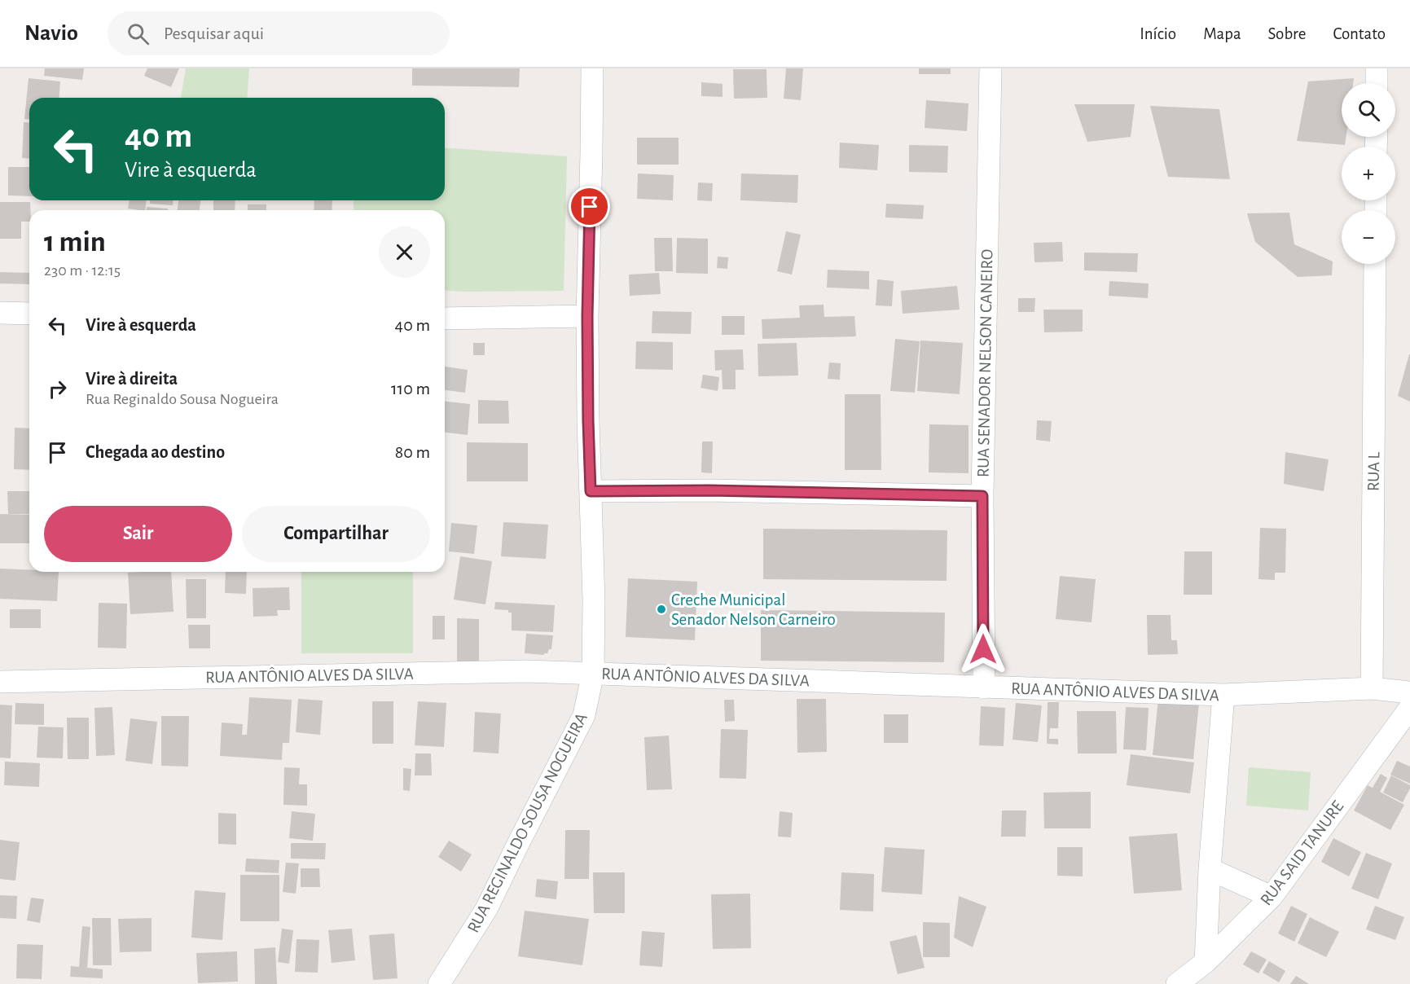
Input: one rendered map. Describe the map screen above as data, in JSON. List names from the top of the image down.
{
  "streets": {
    "street": [
      "RUA SENADOR NELSON CANEIRO",
      "RUA L",
      "RUA ANTÔNIO ALVES DA SILVA",
      "RUA REGINALDO SOUSA NOGUEIRA",
      "RUA SAID TANURE"
    ]
  },
  "crossings": [
    ["RUA SENADOR NELSON CANEIRO", "RUA ANTÔNIO ALVES DA SILVA"],
    ["RUA L", "RUA ANTÔNIO ALVES DA SILVA"],
    ["RUA ANTÔNIO ALVES DA SILVA", "RUA REGINALDO SOUSA NOGUEIRA"]
  ],
  "places": ["Creche Municipal Senador Nelson Carneiro"],
  "page": {
    "header": "Navio",
    "search": "Pesquisar aqui",
    "nav": [
      "Início",
      "Mapa",
      "Sobre",
      "Contato"
    ],
    "map_buttons": ["+", "−"],
    "turn": ["40 m", "Vire à esquerda"],
    "heading": ["1 min", "230 m · 12:15"],
    "list": [
      {
        "name": "Vire à esquerda",
        "value": "40 m"
      },
      {
        "name": "Vire à direita",
        "note": "Rua Reginaldo Sousa Nogueira",
        "value": "110 m"
      },
      {
        "name": "Chegada ao destino",
        "value": "80 m"
      }
    ],
    "buttons": ["Sair", "Compartilhar"]
  }
}
